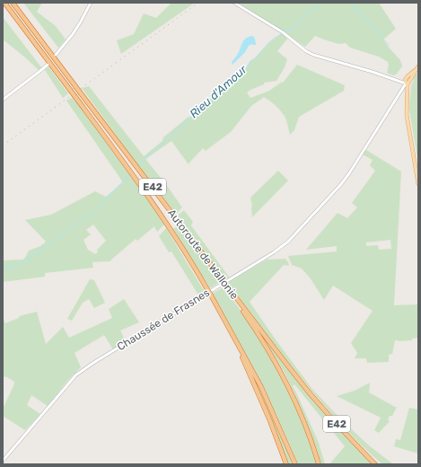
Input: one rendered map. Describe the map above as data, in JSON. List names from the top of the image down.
{
  "streets": {
    "highway": ["E42", "Autoroute de Wallonie"],
    "main road": ["Chaussée de Frasnes"]
  },
  "water": ["Rieu d'Amour"]
}
